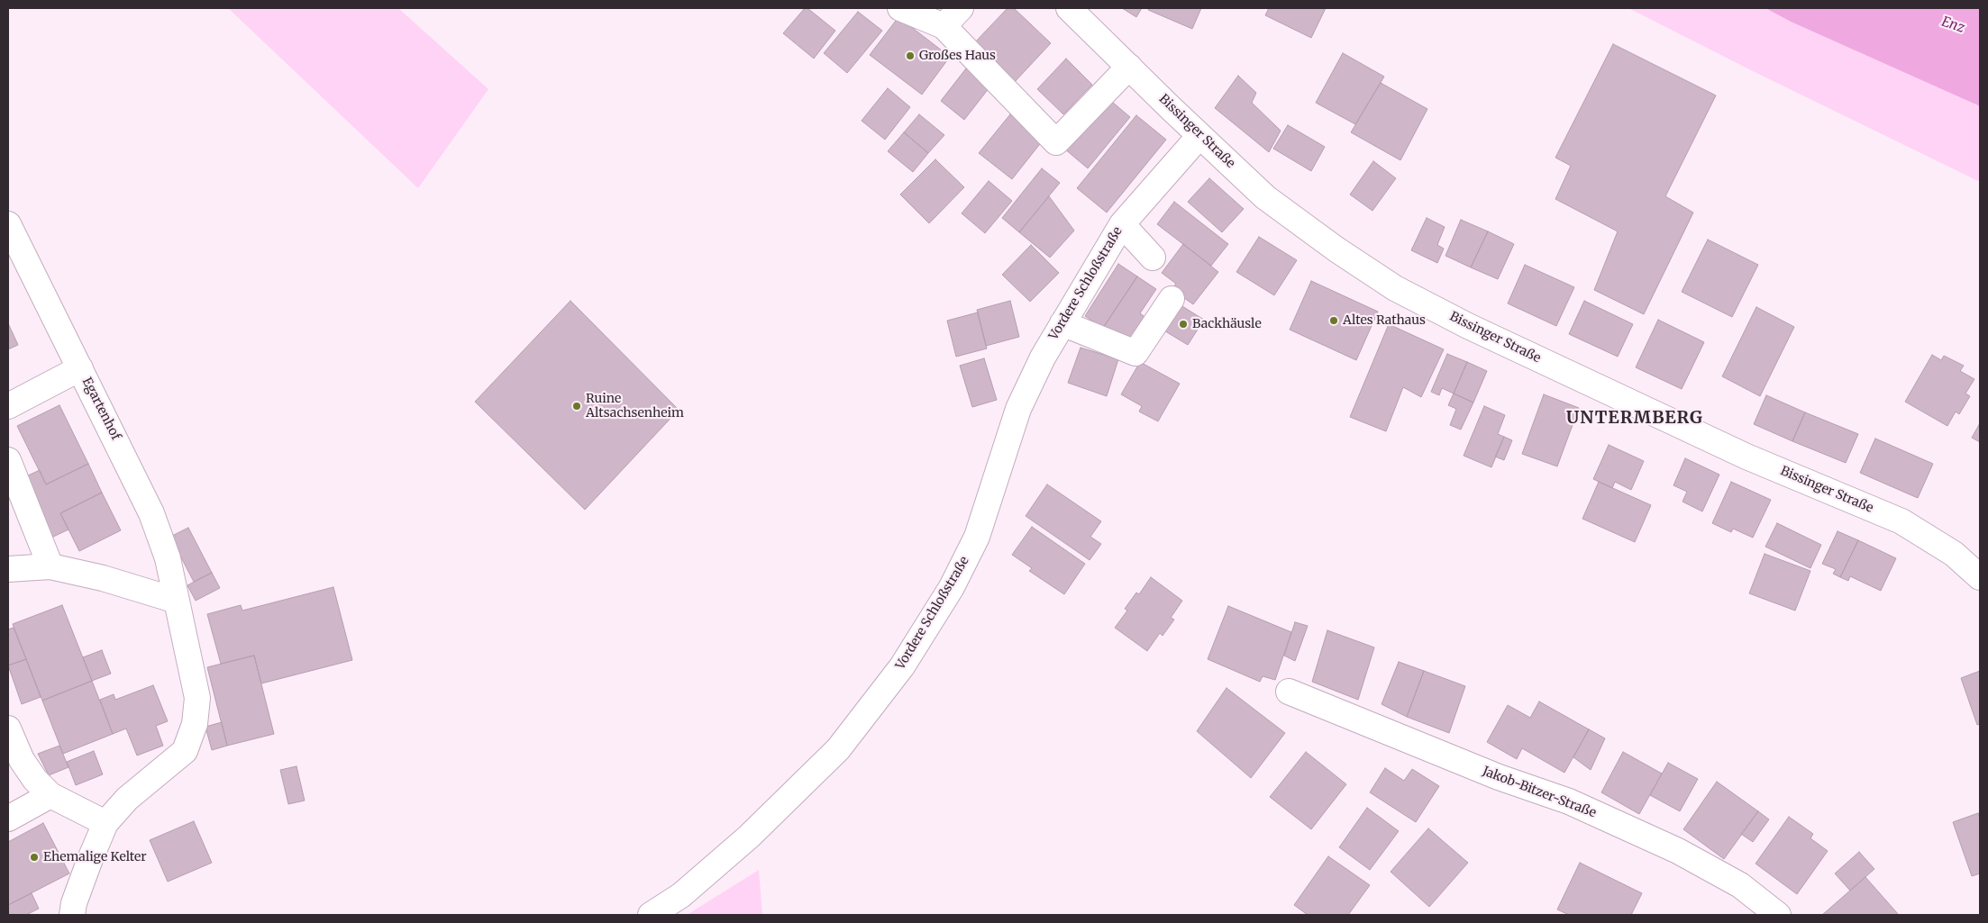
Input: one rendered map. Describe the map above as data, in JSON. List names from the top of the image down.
{
  "streets": {
    "street": [
      "Bissinger Straße",
      "Vordere Schloßstraße",
      "Egartenhof",
      "Jakob-Bitzer-Straße"
    ]
  },
  "crossings": [
    ["Bissinger Straße", "Vordere Schloßstraße"]
  ],
  "districts": ["UNTERMBERG"],
  "water": ["Enz"],
  "places": [
    "Großes Haus",
    "Altes Rathaus",
    "Backhäusle",
    "Ruine Altsachsenheim",
    "Ehemalige Kelter"
  ]
}
